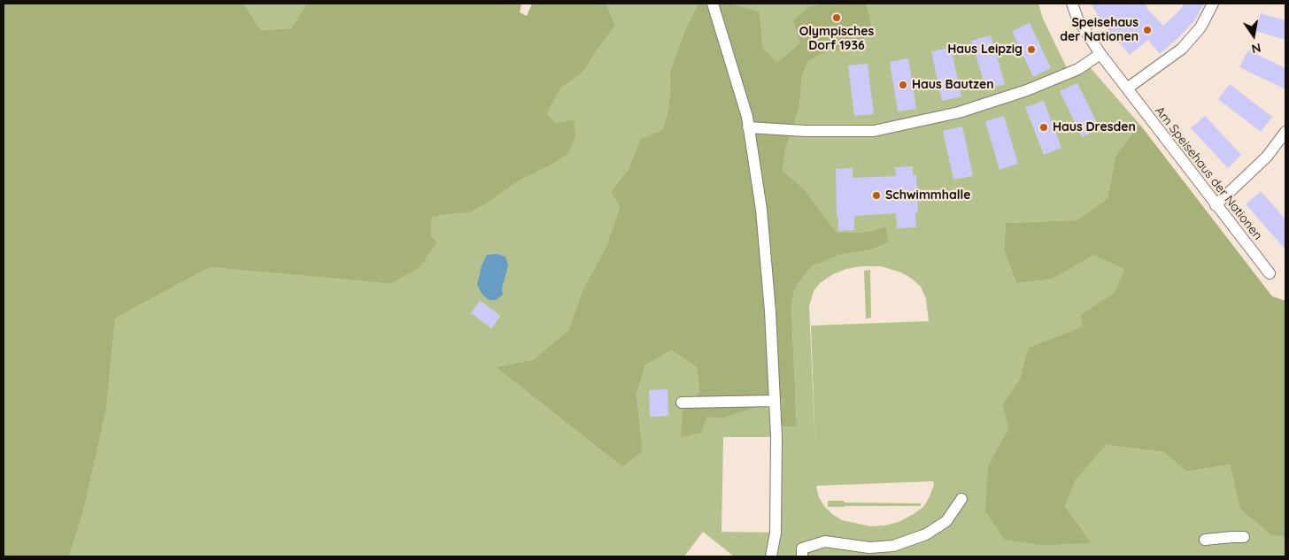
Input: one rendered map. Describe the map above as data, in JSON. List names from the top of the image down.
{
  "streets": {
    "street": ["Am Speisehaus der Nationen"]
  },
  "places": [
    "Olympisches Dorf 1936",
    "Speisehaus der Nationen",
    "Haus Leipzig",
    "Haus Bautzen",
    "Haus Dresden",
    "Schwimmhalle"
  ],
  "north": "bottom"
}
